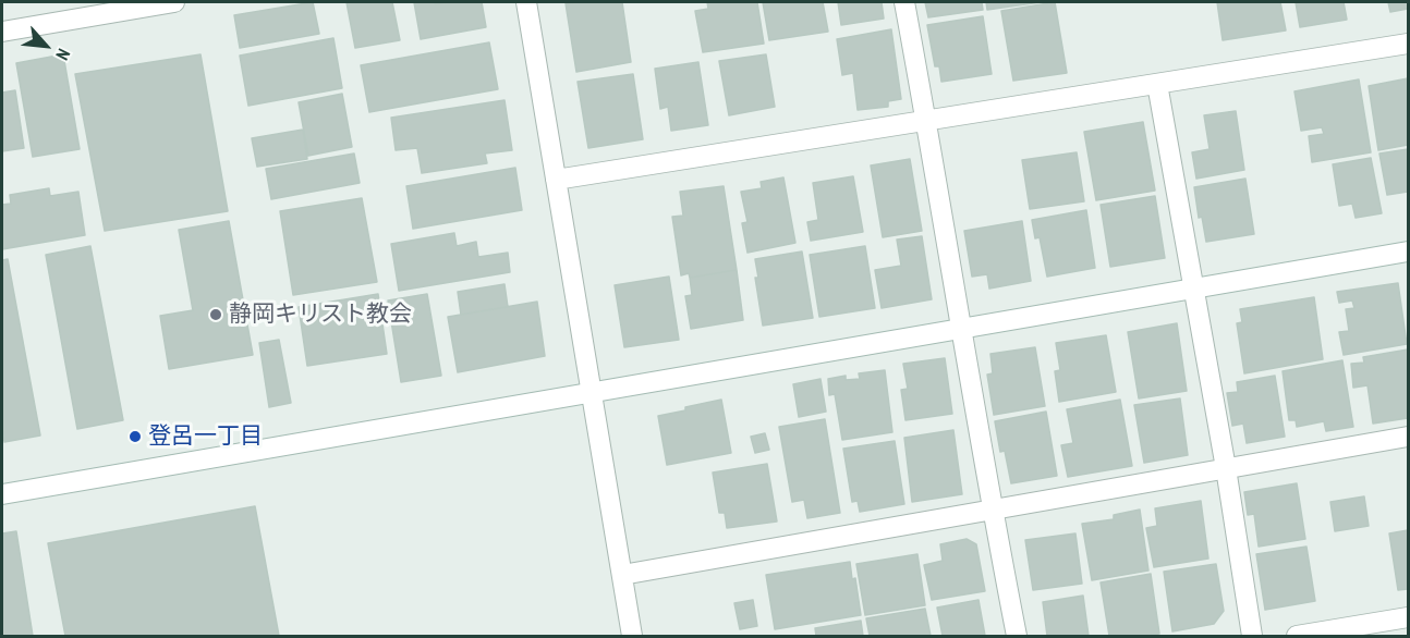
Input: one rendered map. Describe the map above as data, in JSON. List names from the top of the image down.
{
  "places": ["静岡キリスト教会", "登呂一丁目"],
  "north": "bottom right"
}
